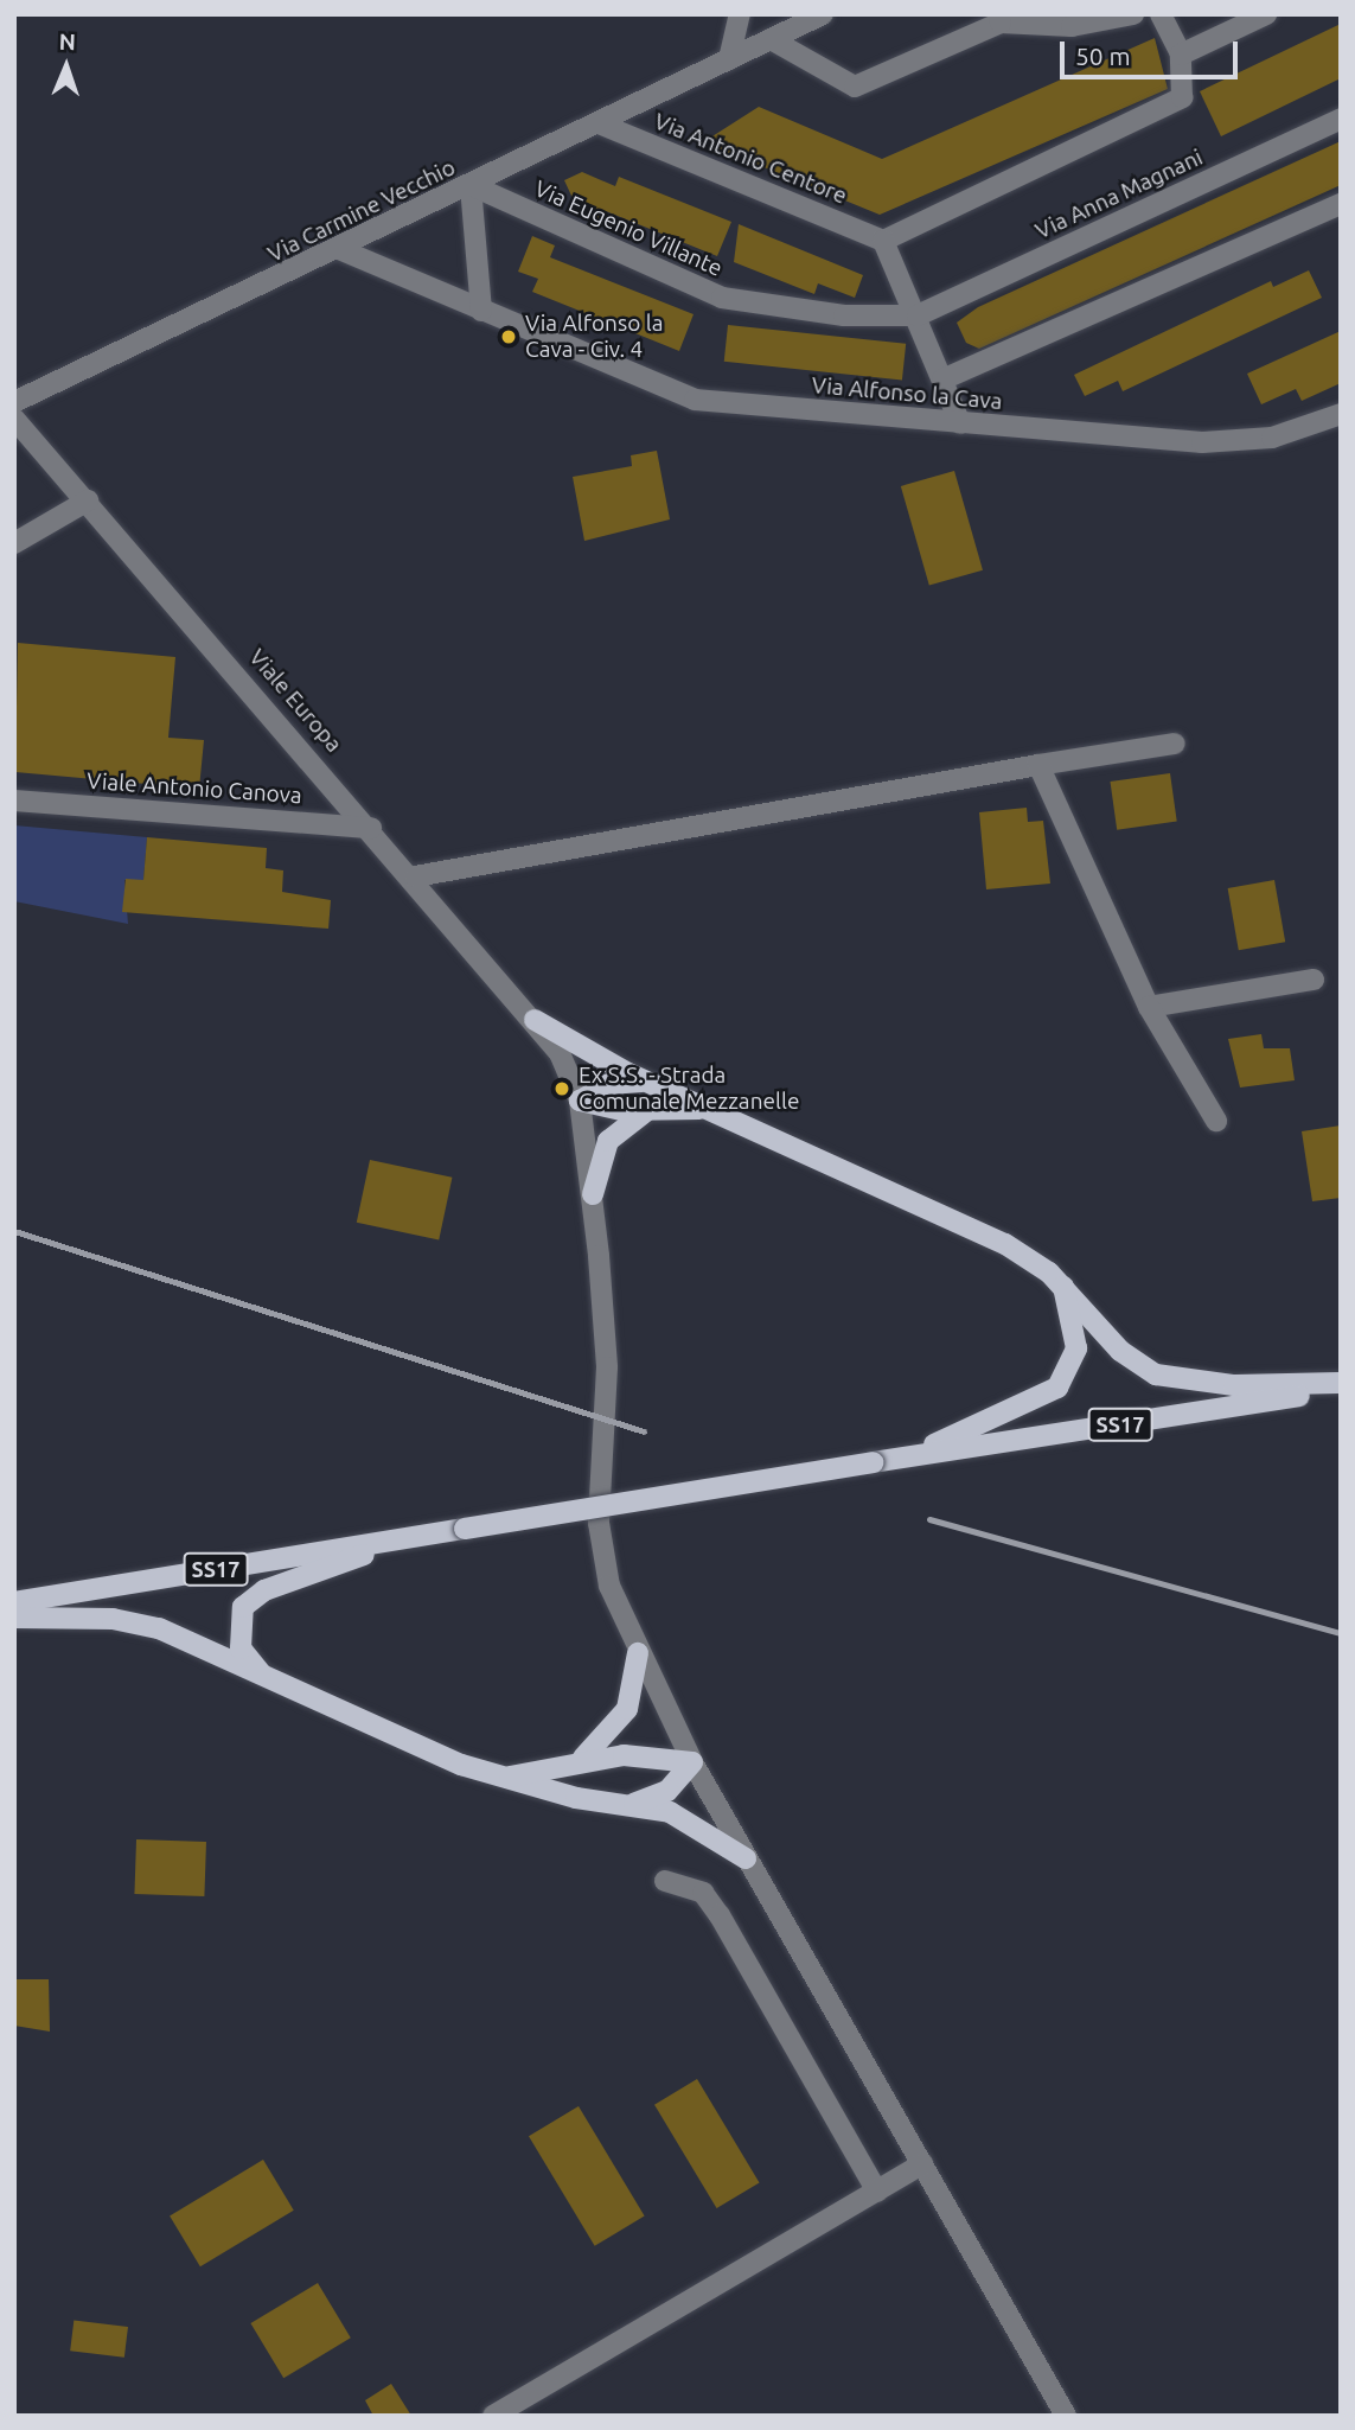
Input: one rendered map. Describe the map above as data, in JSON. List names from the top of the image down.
{
  "streets": {
    "main road": ["SS17"],
    "street": [
      "Via Antonio Centore",
      "Via Anna Magnani",
      "Via Carmine Vecchio",
      "Via Eugenio Villante",
      "Via Alfonso la Cava",
      "Viale Europa",
      "Viale Antonio Canova"
    ]
  },
  "crossings": [
    ["Via Antonio Centore", "Via Carmine Vecchio"],
    ["Via Anna Magnani", "Via Eugenio Villante"],
    ["Via Carmine Vecchio", "Via Eugenio Villante"],
    ["Via Carmine Vecchio", "Via Alfonso la Cava"],
    ["Viale Europa", "Viale Antonio Canova"]
  ],
  "places": ["Via Alfonso la Cava - Civ. 4", "Ex S.S. - Strada Comunale Mezzanelle"],
  "scale_bar": "50 m",
  "north": "top"
}
